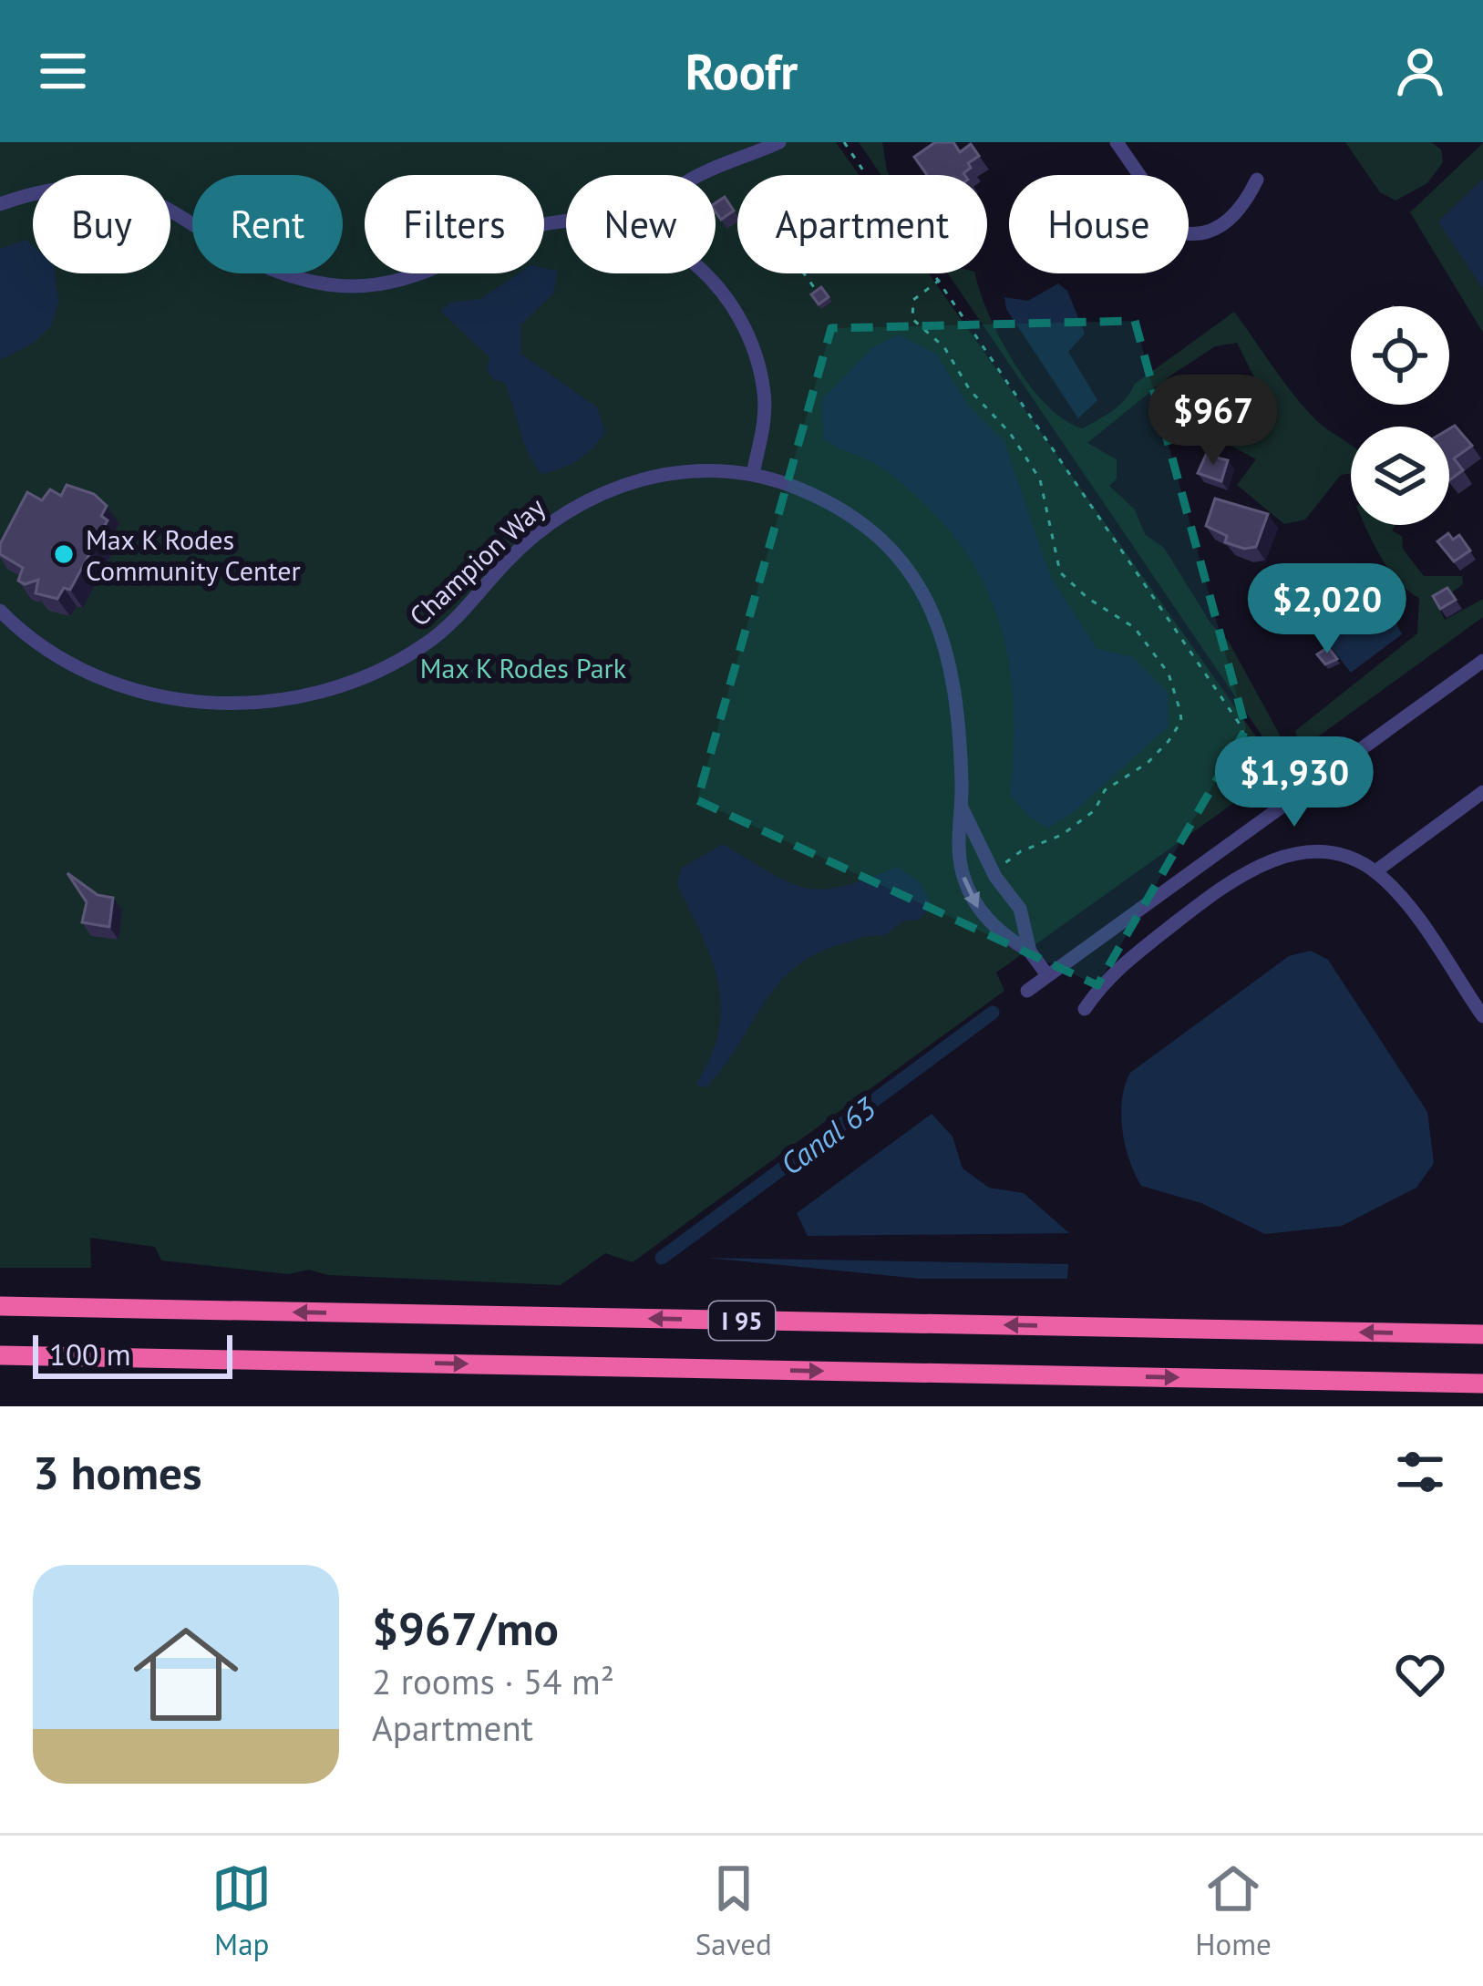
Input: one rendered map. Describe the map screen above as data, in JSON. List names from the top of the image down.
{
  "streets": {
    "highway": ["I 95"],
    "street": ["Champion Way"]
  },
  "water": ["Canal 63"],
  "parks": ["Max K Rodes Park"],
  "places": ["Max K Rodes Community Center"],
  "scale_bar": "100 m",
  "page": {
    "header": "Roofr",
    "chip": [
      "Buy",
      "Rent",
      "Filters",
      "New",
      "Apartment",
      "House"
    ],
    "price": ["$967", "$2,020", "$1,930"],
    "scale": "100 m",
    "heading": "3 homes",
    "list": [
      {
        "name": "$967/mo",
        "note": "2 rooms · 54 m² · Apartment"
      }
    ],
    "tabs": ["Map", "Saved", "Home"]
  }
}
